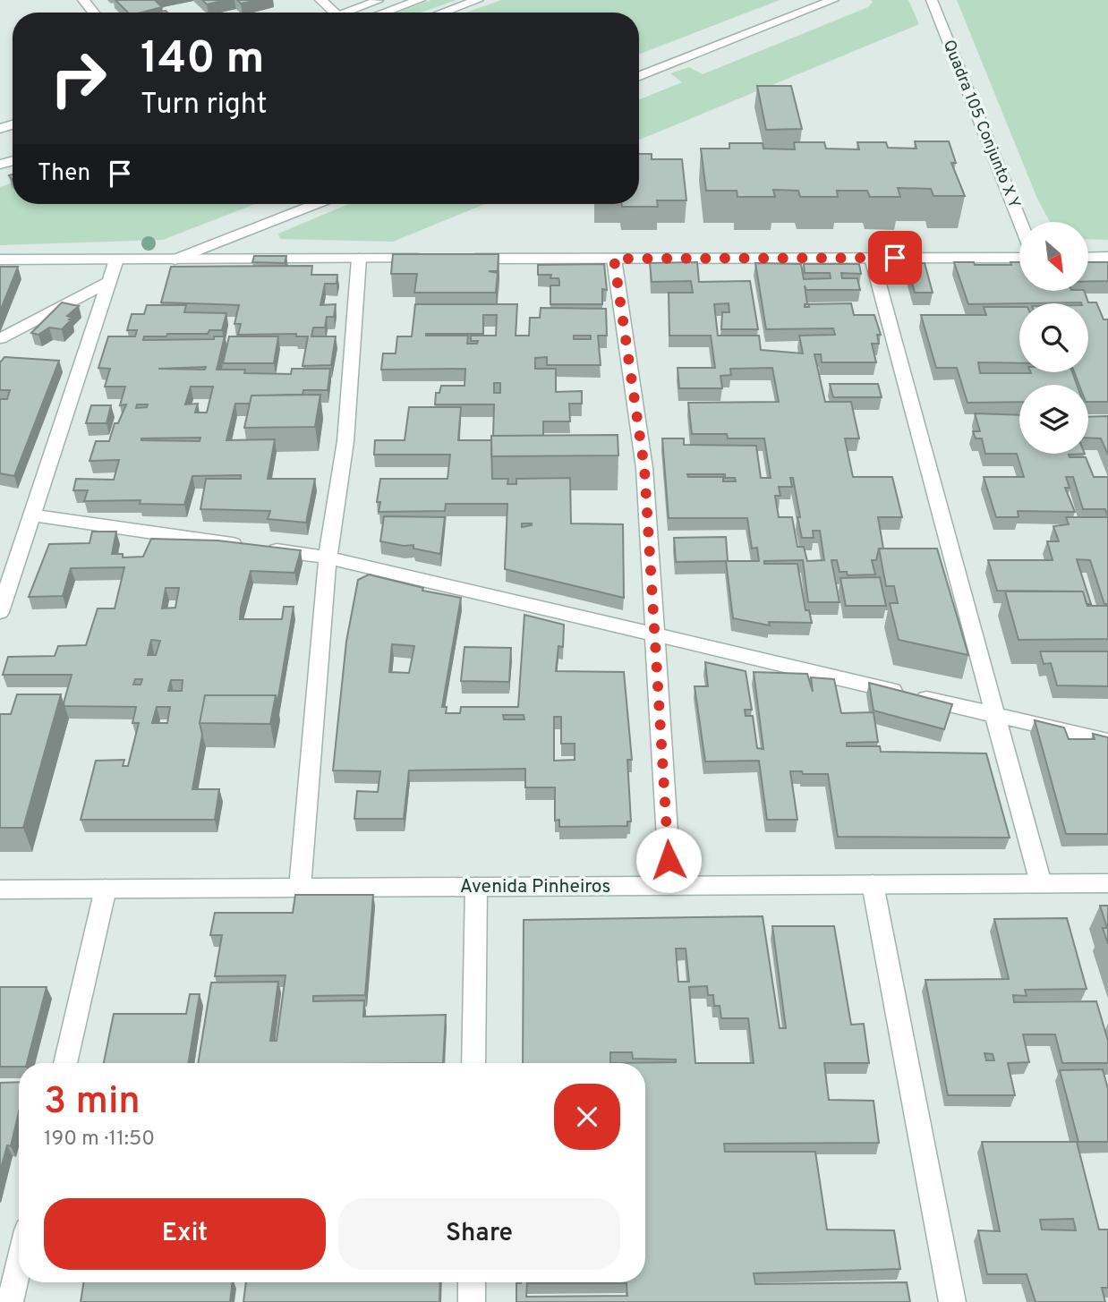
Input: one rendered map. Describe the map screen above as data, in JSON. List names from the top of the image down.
{
  "streets": {
    "street": ["Quadra 105 Conjunto X Y", "Avenida Pinheiros"]
  },
  "north": "bottom right",
  "page": {
    "turn": ["140 m", "Turn right"],
    "then": "Then",
    "heading": ["3 min", "190 m · 11:50"],
    "buttons": ["Exit", "Share"]
  }
}
